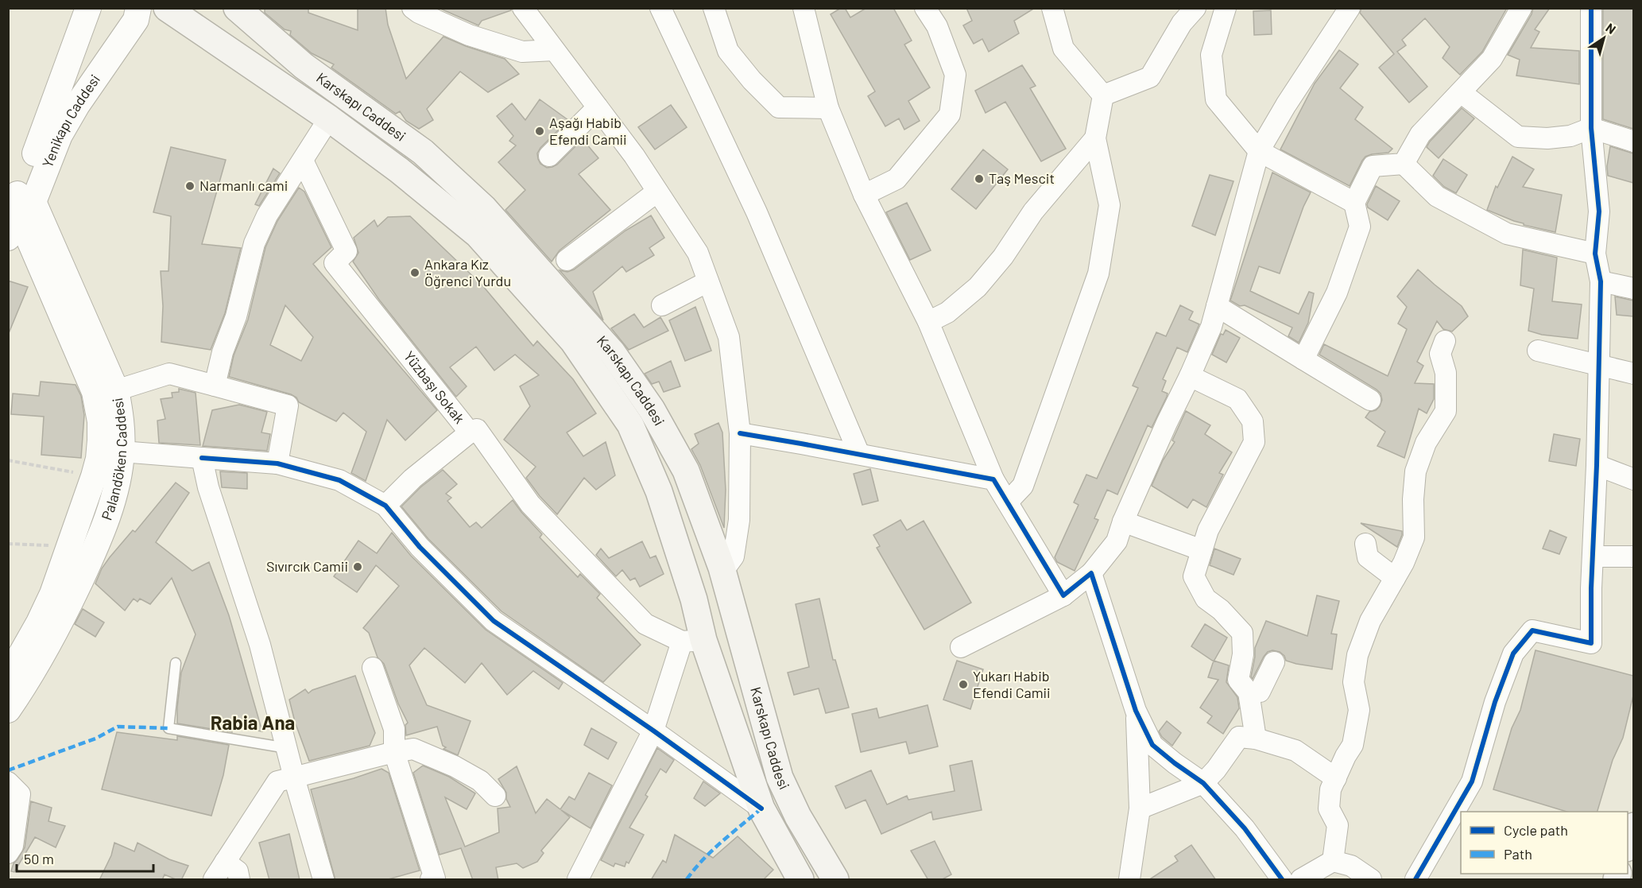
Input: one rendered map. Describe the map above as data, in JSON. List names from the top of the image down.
{
  "streets": {
    "main road": ["Karskapı Caddesi"],
    "street": ["Yenikapı Caddesi", "Yüzbaşı Sokak", "Palandöken Caddesi"]
  },
  "crossings": [
    ["Yenikapı Caddesi", "Palandöken Caddesi"]
  ],
  "districts": ["Rabia Ana"],
  "places": [
    "Aşağı Habib Efendi Camii",
    "Taş Mescit",
    "Narmanlı cami",
    "Ankara Kız Öğrenci Yurdu",
    "Sıvırcık Camii",
    "Yukarı Habib Efendi Camii"
  ],
  "legend": ["Cycle path", "Path"],
  "scale_bar": "50 m",
  "north": "top right"
}
